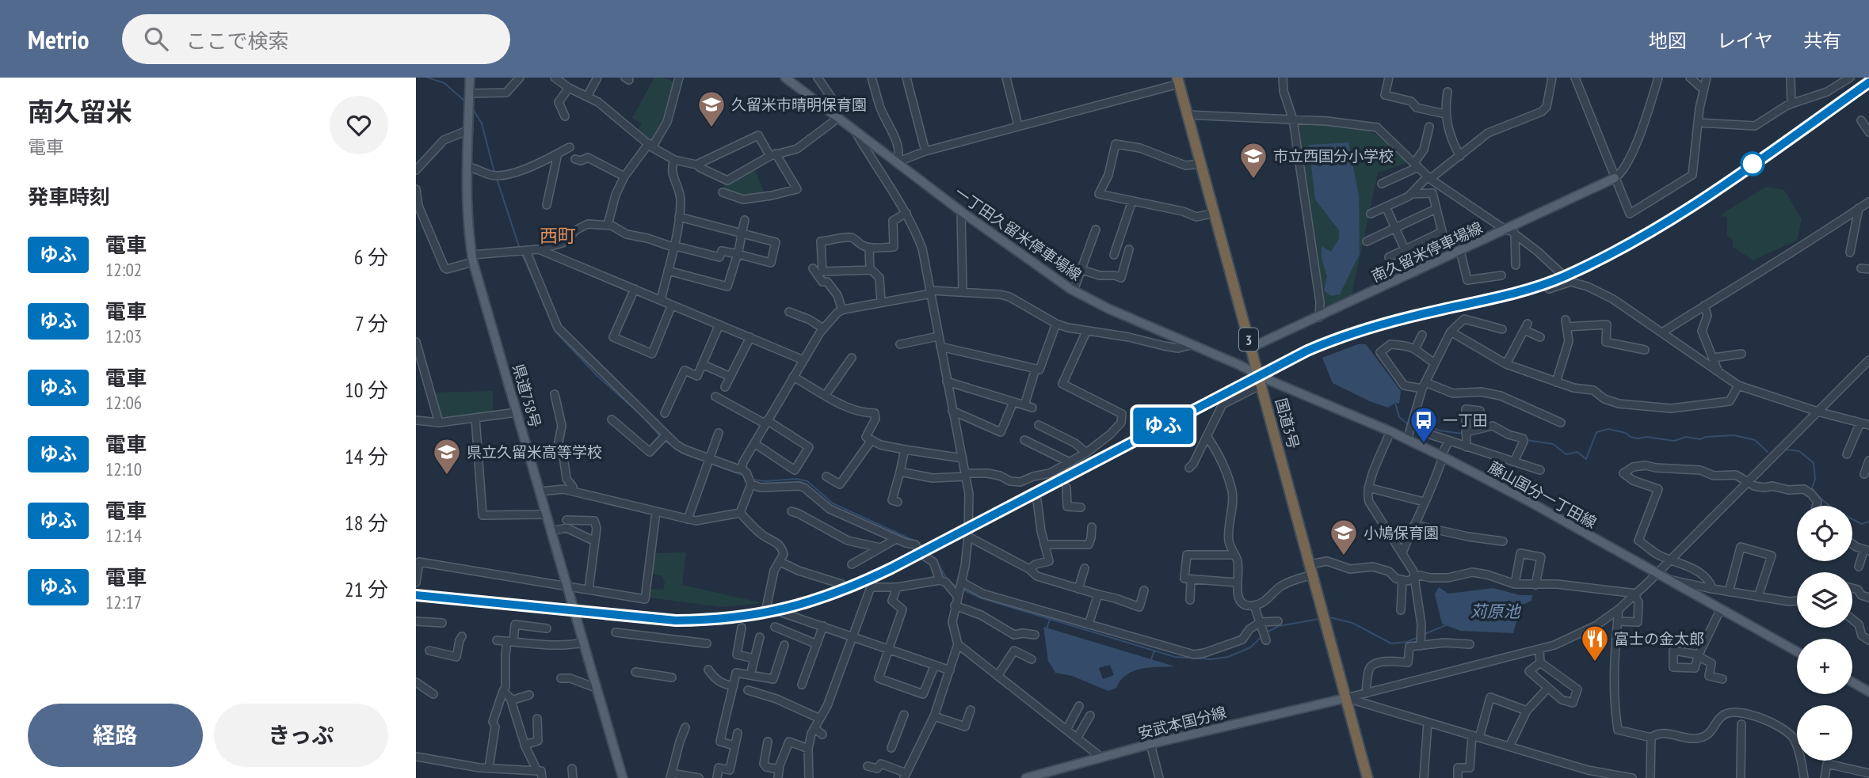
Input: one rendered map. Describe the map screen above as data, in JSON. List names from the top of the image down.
{
  "streets": {
    "highway": ["3", "国道3号"],
    "main road": [
      "一丁田久留米停車場線",
      "南久留米停車場線",
      "県道758号",
      "藤山国分一丁田線",
      "安武本国分線"
    ]
  },
  "crossings": [
    ["一丁田久留米停車場線", "国道3号"],
    ["一丁田久留米停車場線", "藤山国分一丁田線"],
    ["南久留米停車場線", "国道3号"],
    ["国道3号", "藤山国分一丁田線"],
    ["国道3号", "安武本国分線"]
  ],
  "districts": ["西町"],
  "water": ["苅原池"],
  "places": {
    "school or university": [
      "久留米市晴明保育園",
      "市立西国分小学校",
      "県立久留米高等学校",
      "小鳩保育園"
    ],
    "bus stop": ["一丁田"],
    "restaurant": ["富士の金太郎"]
  },
  "page": {
    "header": "Metrio",
    "search": "ここで検索",
    "nav": ["地図", "レイヤ", "共有"],
    "heading": [
      ["南久留米", "電車"],
      "発車時刻"
    ],
    "on_map": "ゆふ",
    "list": [
      {
        "mark": "ゆふ",
        "name": "電車",
        "note": "12:02",
        "value": "6 分"
      },
      {
        "mark": "ゆふ",
        "name": "電車",
        "note": "12:03",
        "value": "7 分"
      },
      {
        "mark": "ゆふ",
        "name": "電車",
        "note": "12:06",
        "value": "10 分"
      },
      {
        "mark": "ゆふ",
        "name": "電車",
        "note": "12:10",
        "value": "14 分"
      },
      {
        "mark": "ゆふ",
        "name": "電車",
        "note": "12:14",
        "value": "18 分"
      },
      {
        "mark": "ゆふ",
        "name": "電車",
        "note": "12:17",
        "value": "21 分"
      }
    ],
    "map_buttons": ["+", "−"],
    "buttons": ["経路", "きっぷ"]
  }
}
